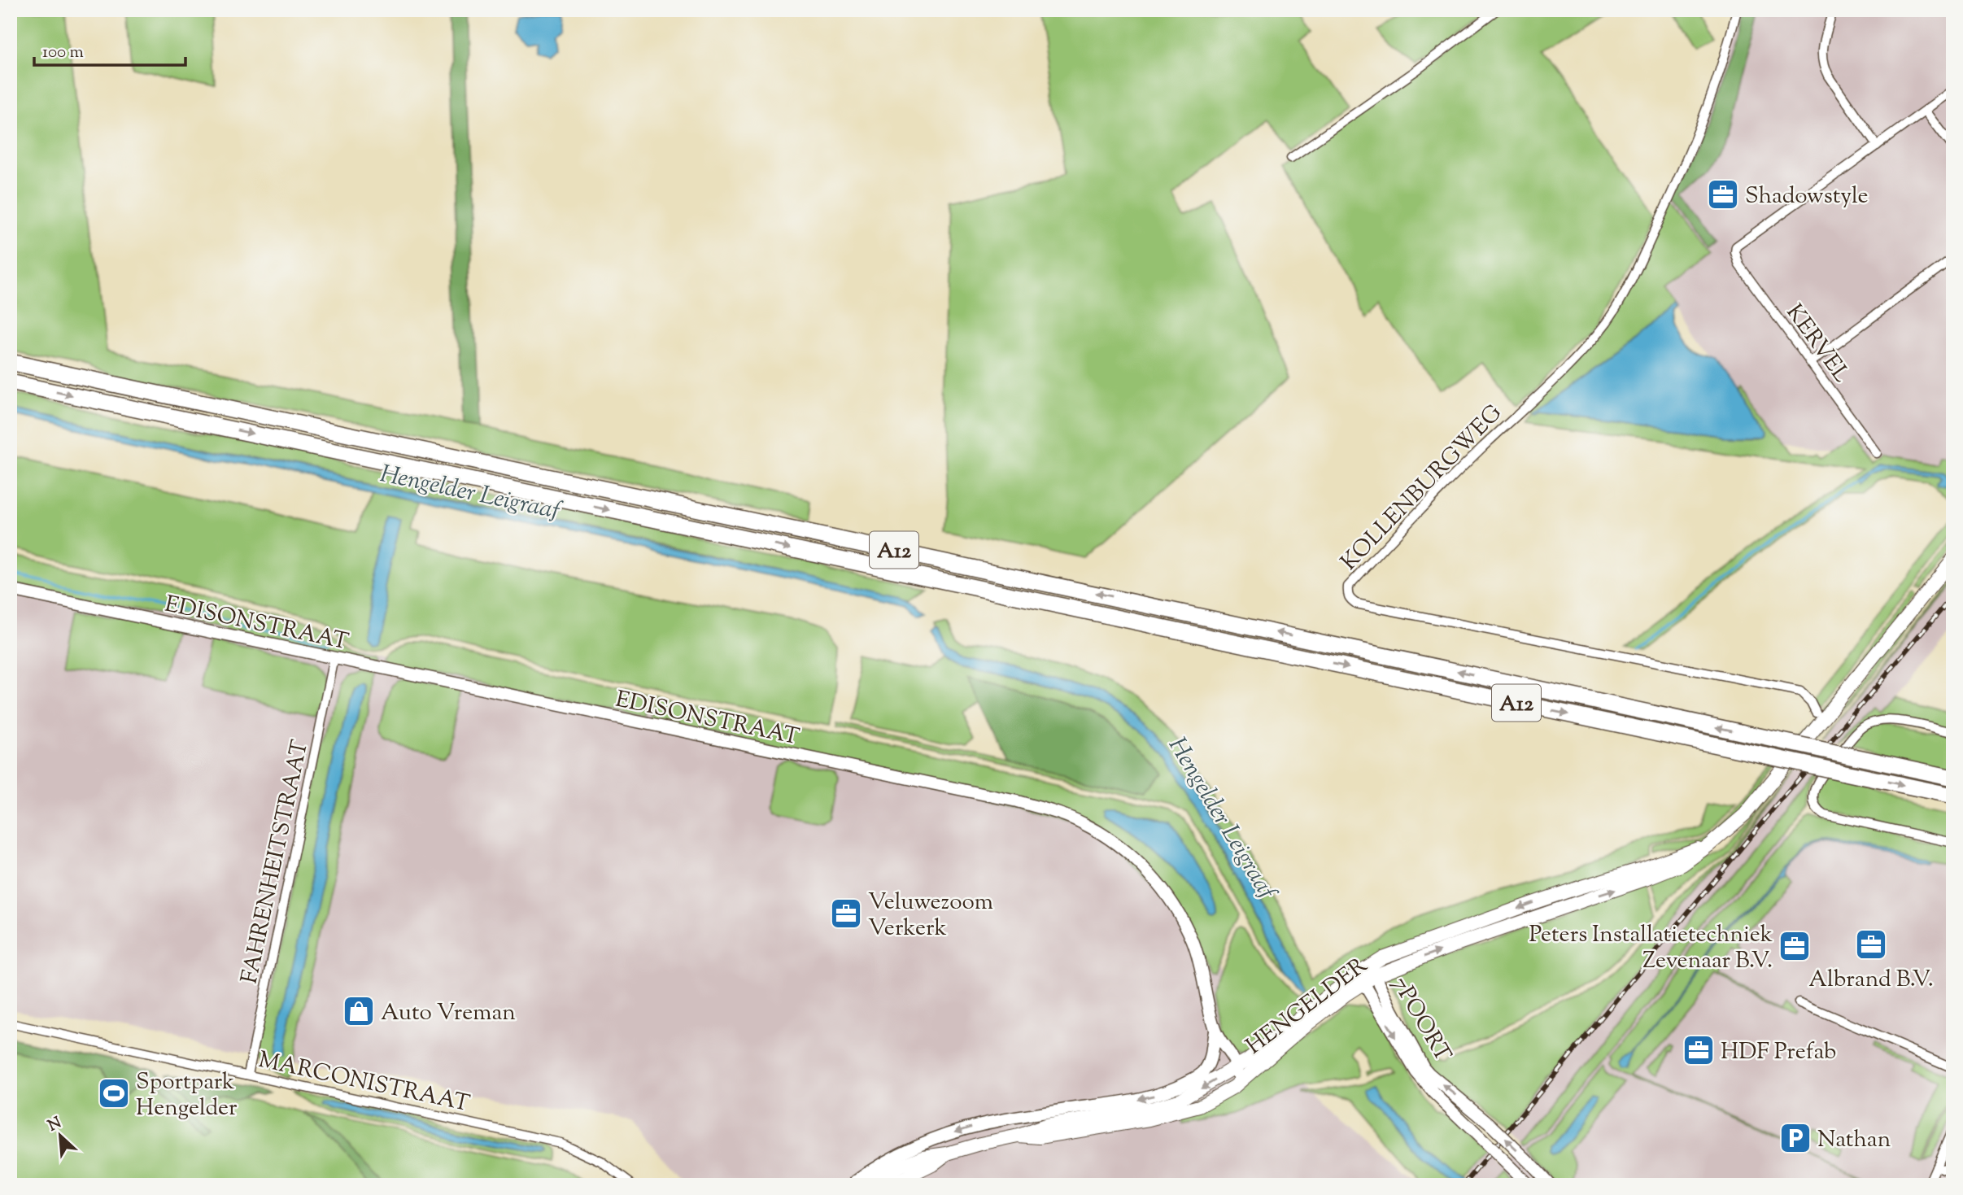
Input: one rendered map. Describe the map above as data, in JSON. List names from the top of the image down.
{
  "streets": {
    "highway": ["A12"],
    "main road": ["HENGELDER"],
    "street": [
      "KERVEL",
      "KOLLENBURGWEG",
      "EDISONSTRAAT",
      "FAHRENHEITSTRAAT",
      "7POORT",
      "MARCONISTRAAT"
    ]
  },
  "crossings": [
    ["EDISONSTRAAT", "FAHRENHEITSTRAAT"],
    ["EDISONSTRAAT", "HENGELDER"],
    ["FAHRENHEITSTRAAT", "MARCONISTRAAT"],
    ["HENGELDER", "7POORT"]
  ],
  "water": ["Hengelder Leigraaf"],
  "places": {
    "office": [
      "Shadowstyle",
      "Veluwezoom Verkerk",
      "Albrand B.V.",
      "Peters Installatietechniek Zevenaar B.V.",
      "HDF Prefab"
    ],
    "shop": ["Auto Vreman"],
    "sports": ["Sportpark Hengelder"],
    "parking": ["Nathan"]
  },
  "scale_bar": "100 m",
  "north": "top left"
}
